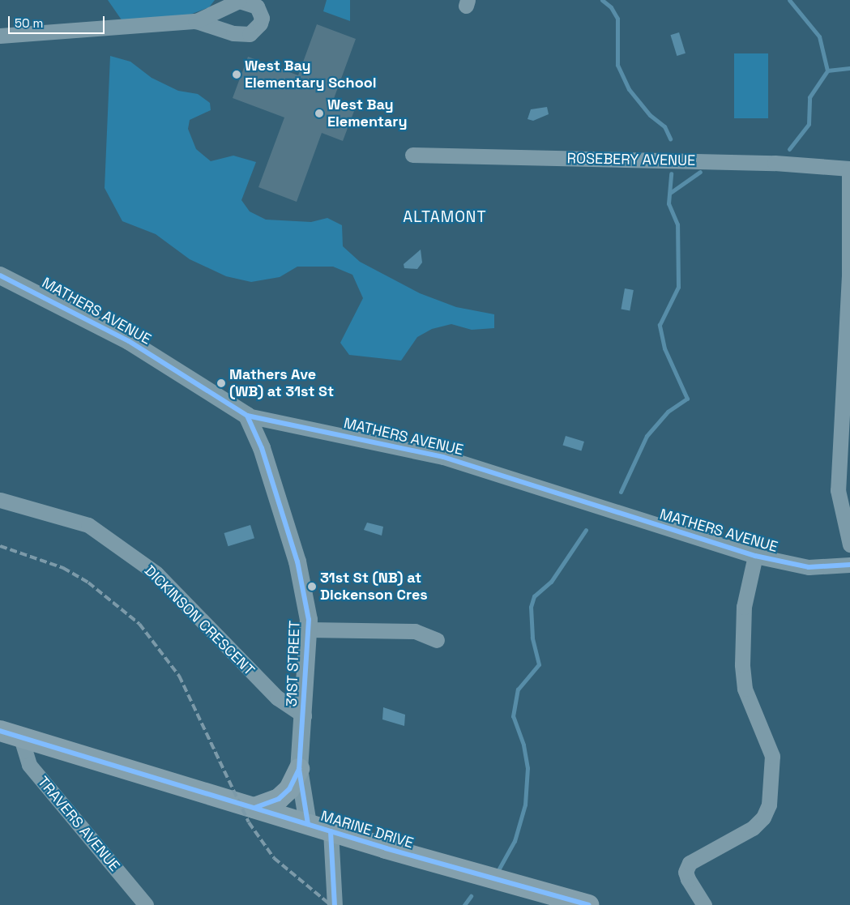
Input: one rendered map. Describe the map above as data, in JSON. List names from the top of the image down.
{
  "streets": {
    "main road": ["MARINE DRIVE"],
    "street": [
      "ROSEBERY AVENUE",
      "MATHERS AVENUE",
      "DICKINSON CRESCENT",
      "31ST STREET",
      "TRAVERS AVENUE"
    ]
  },
  "crossings": [
    ["MATHERS AVENUE", "31ST STREET"],
    ["DICKINSON CRESCENT", "31ST STREET"],
    ["31ST STREET", "MARINE DRIVE"],
    ["TRAVERS AVENUE", "MARINE DRIVE"]
  ],
  "districts": ["ALTAMONT"],
  "places": [
    "West Bay Elementary School",
    "West Bay Elementary",
    "Mathers Ave (WB) at 31st St",
    "31st St (NB) at Dickenson Cres"
  ],
  "scale_bar": "50 m"
}
